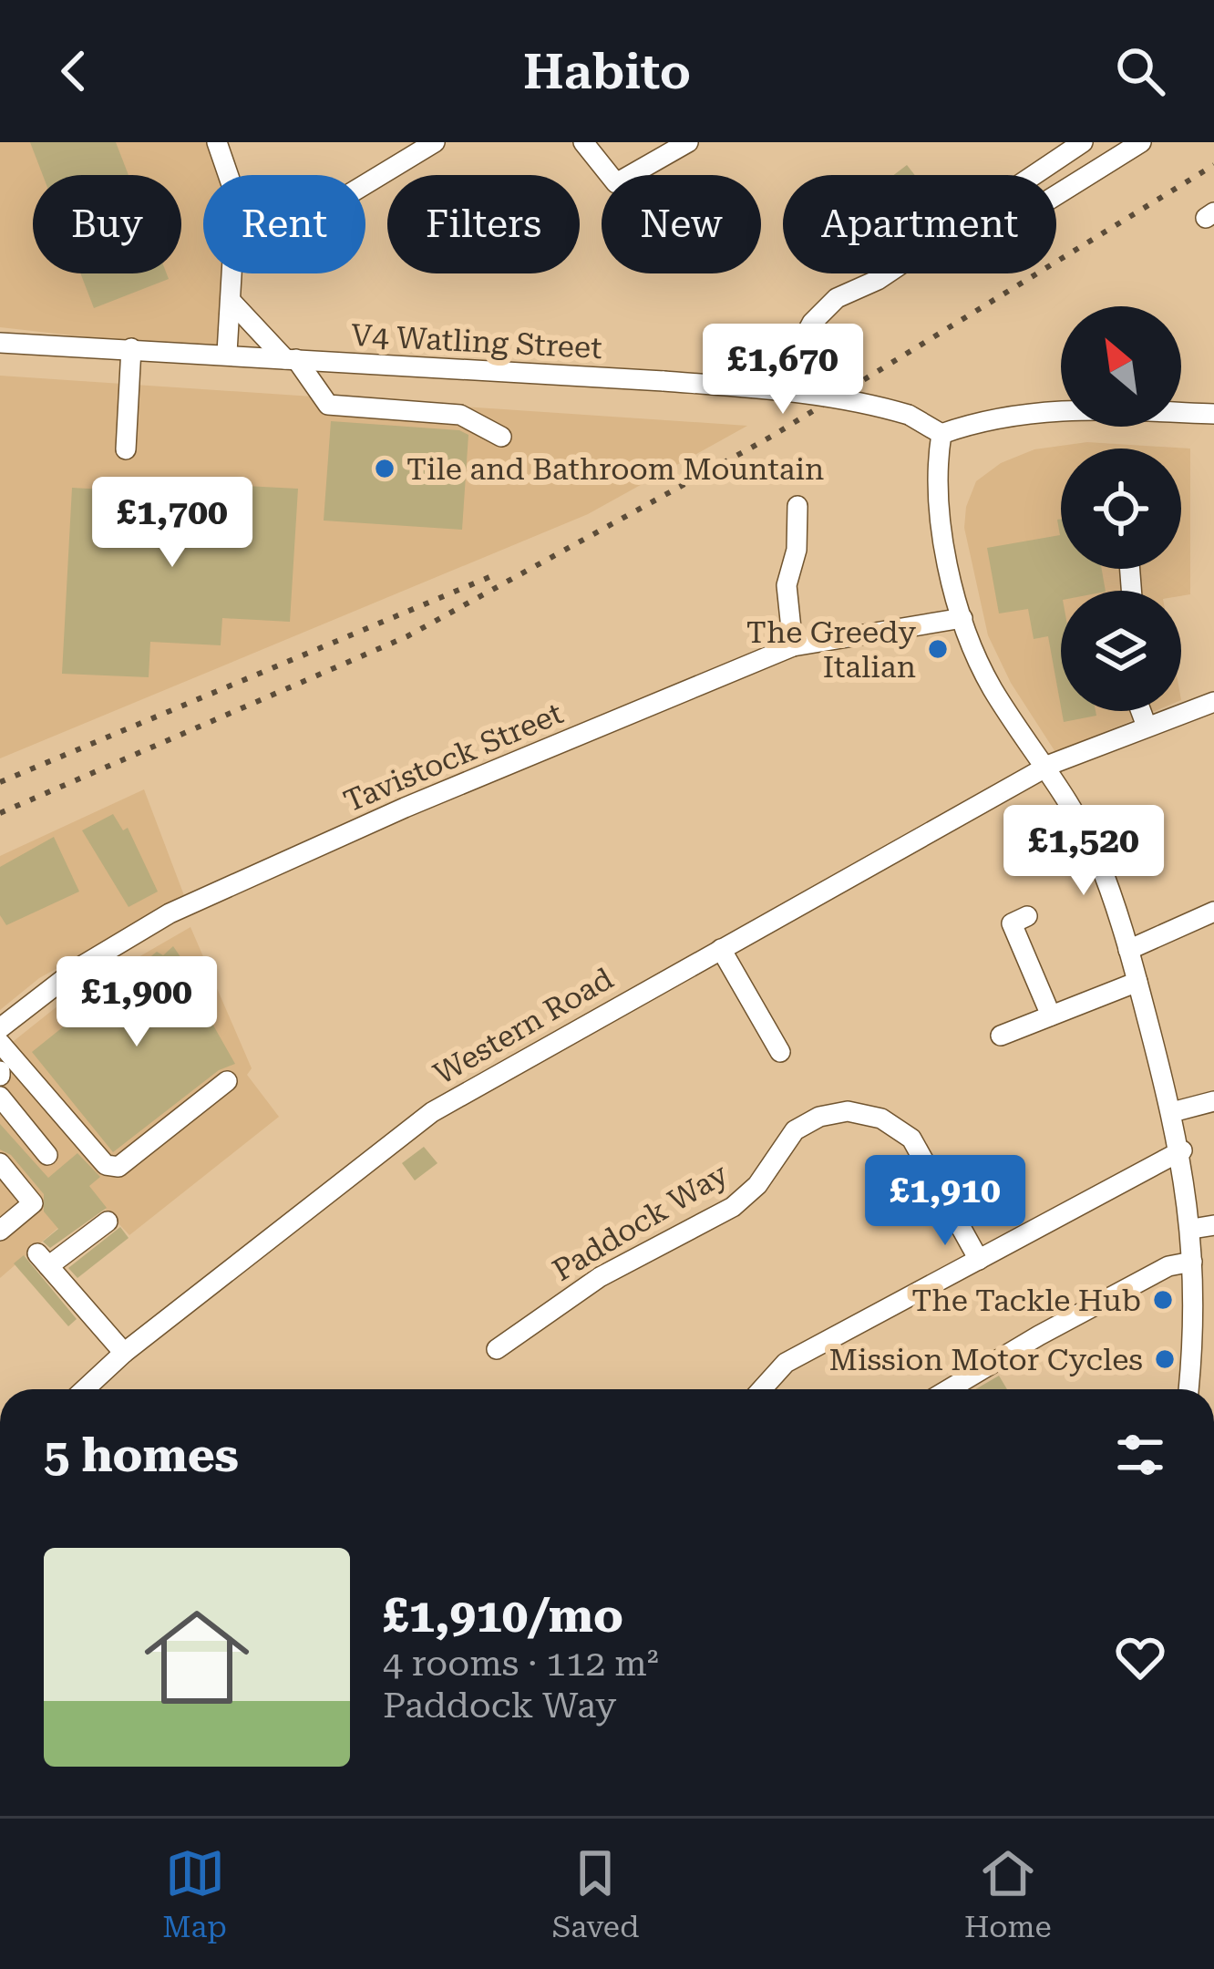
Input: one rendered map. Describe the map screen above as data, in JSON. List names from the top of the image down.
{
  "streets": {
    "street": [
      "V4 Watling Street",
      "Tavistock Street",
      "Western Road",
      "Paddock Way"
    ]
  },
  "places": [
    "Tile and Bathroom Mountain",
    "The Greedy Italian",
    "The Tackle Hub",
    "Mission Motor Cycles"
  ],
  "north": "top left",
  "page": {
    "header": "Habito",
    "chip": [
      "Buy",
      "Rent",
      "Filters",
      "New",
      "Apartment"
    ],
    "price": [
      "£1,670",
      "£1,700",
      "£1,520",
      "£1,900",
      "£1,910"
    ],
    "heading": "5 homes",
    "list": [
      {
        "name": "£1,910/mo",
        "note": "4 rooms · 112 m² · Paddock Way"
      }
    ],
    "tabs": ["Map", "Saved", "Home"]
  }
}
